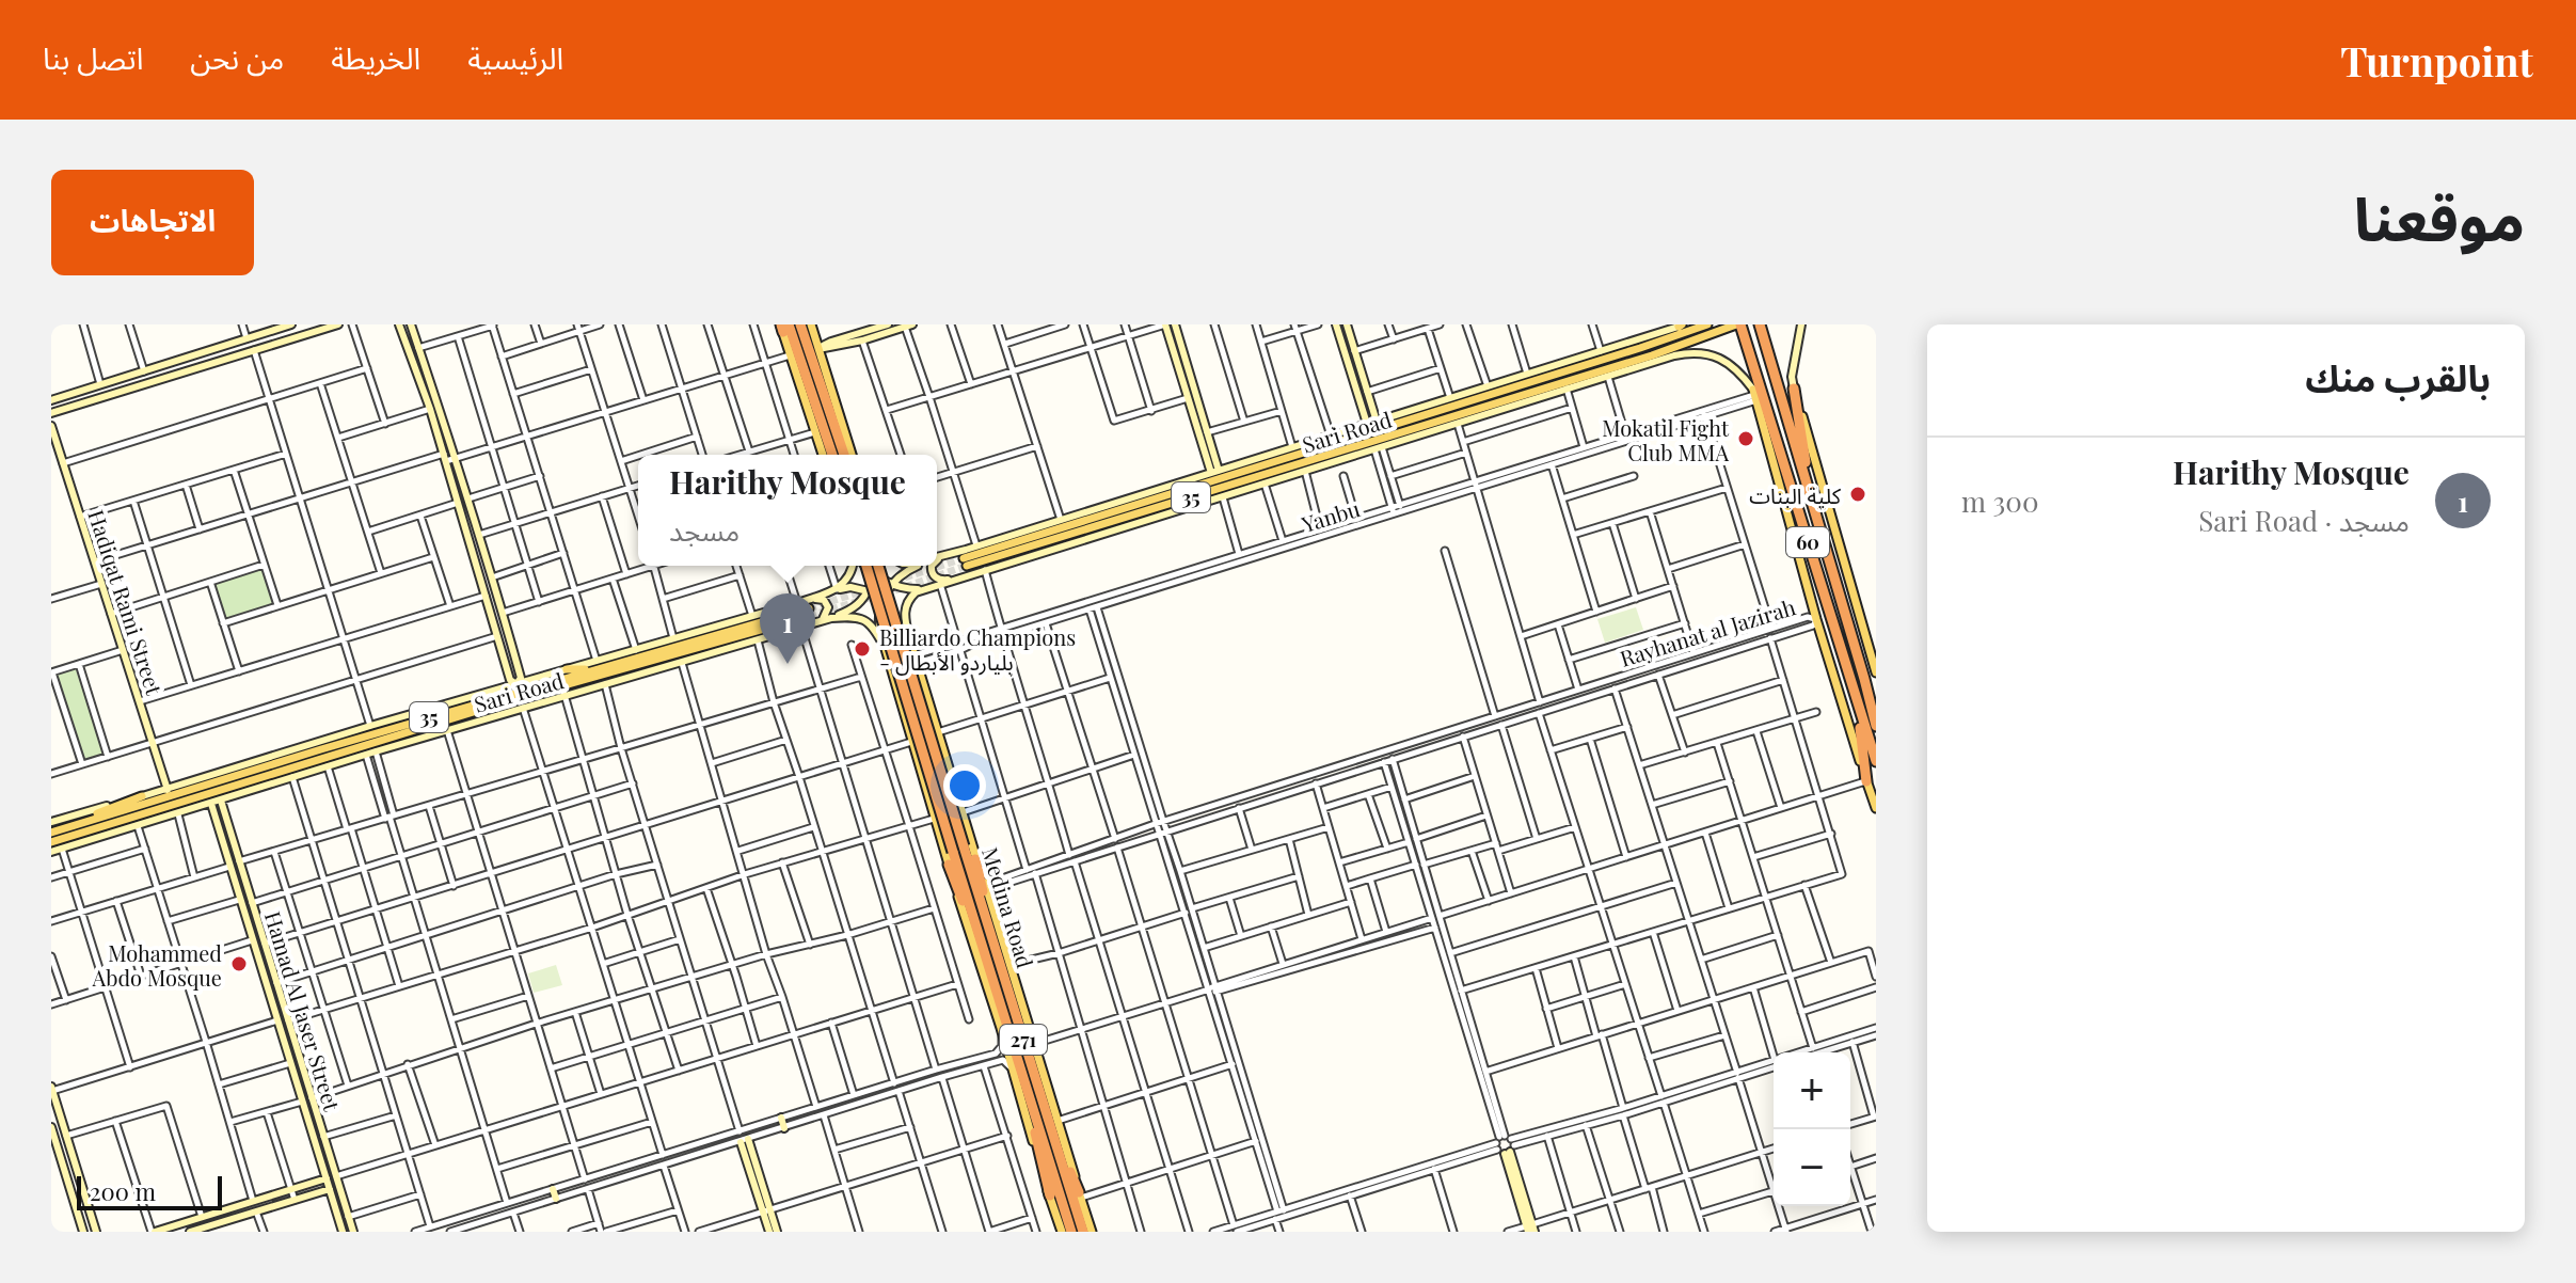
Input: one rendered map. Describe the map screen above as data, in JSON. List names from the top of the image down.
{
  "streets": {
    "highway": ["60", "271"],
    "main road": ["Sari Road", "35", "Medina Road"],
    "street": [
      "Yanbu",
      "Hadiqat Rami Street",
      "Rayhanat al Jazirah",
      "Hamad Al Jaser Street"
    ]
  },
  "crossings": [
    ["Sari Road", "60"],
    ["Sari Road", "Hadiqat Rami Street"],
    ["Sari Road", "Medina Road"],
    ["Sari Road", "Hamad Al Jaser Street"],
    ["Yanbu", "Medina Road"],
    ["Rayhanat al Jazirah", "Medina Road"],
    ["Medina Road", "271"]
  ],
  "places": [
    "Mokatil Fight Club MMA",
    "كلية البنات",
    "Billiardo Champions - بلياردو الأبطال",
    "Mohammed Abdo Mosque"
  ],
  "scale_bar": "200 m",
  "page": {
    "header": "Turnpoint",
    "nav": [
      "الرئيسية",
      "الخريطة",
      "من نحن",
      "اتصل بنا"
    ],
    "title": "موقعنا",
    "buttons": "الاتجاهات",
    "heading": "بالقرب منك",
    "list": [
      {
        "mark": "1",
        "name": "Harithy Mosque",
        "note": "مسجد · Sari Road",
        "value": "300 m"
      }
    ],
    "popup": ["Harithy Mosque", "مسجد"],
    "pins": "1",
    "map_buttons": ["+", "−"],
    "scale": "200 m"
  }
}
